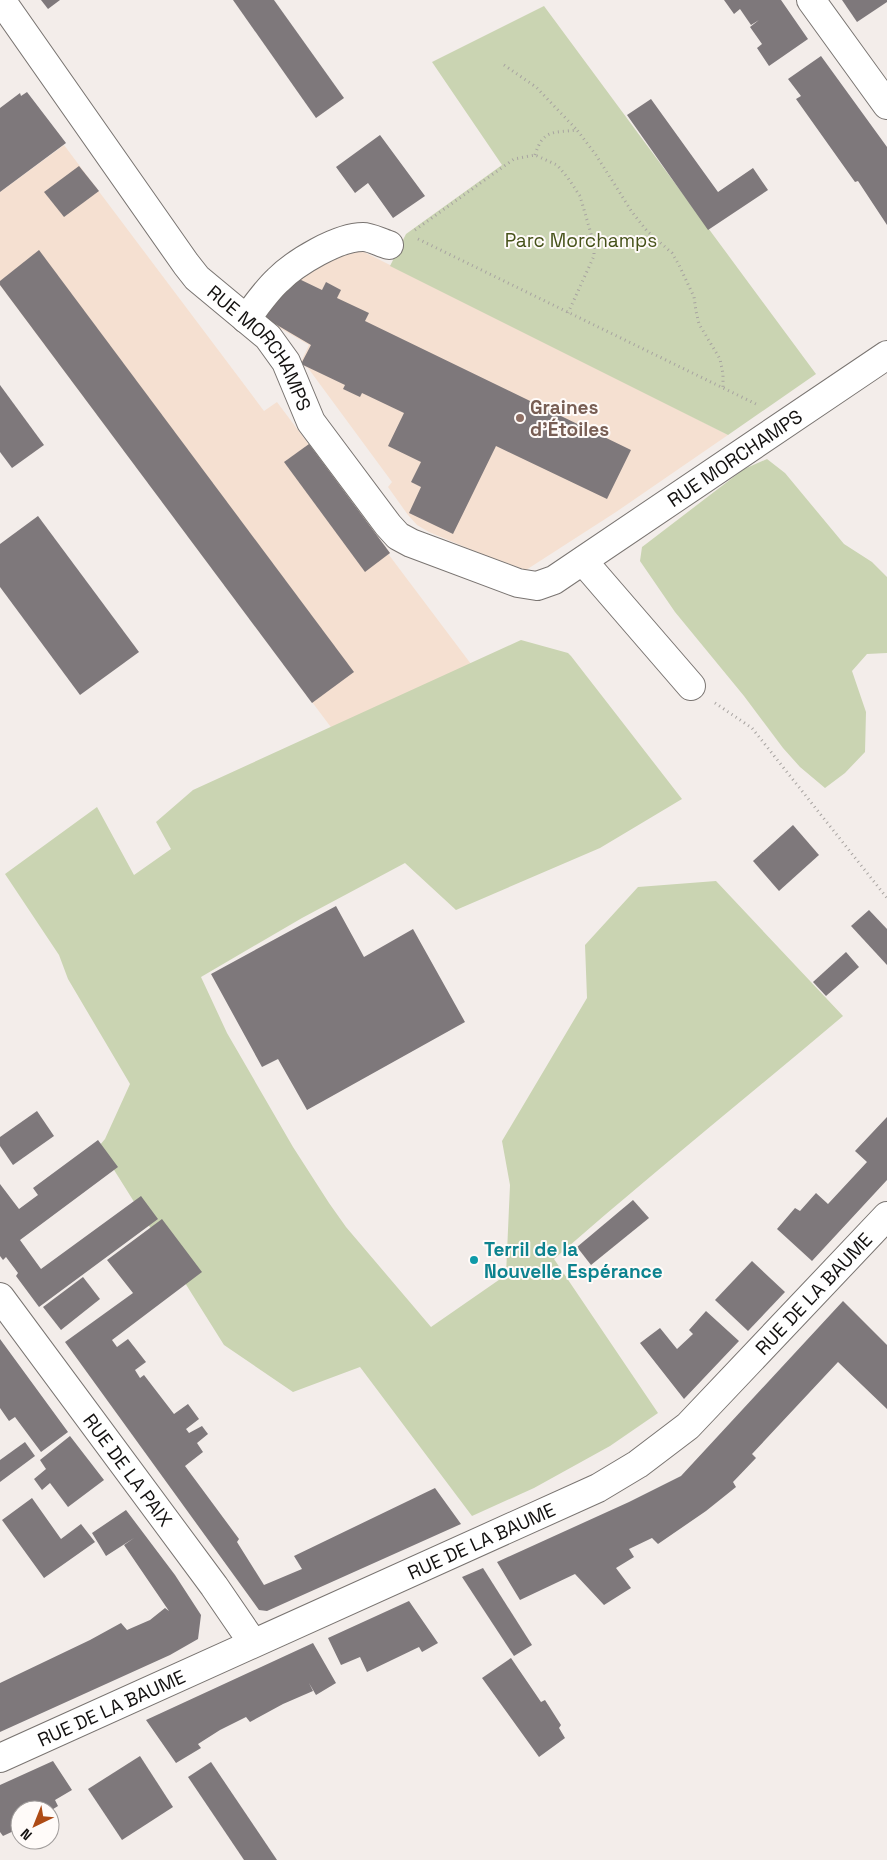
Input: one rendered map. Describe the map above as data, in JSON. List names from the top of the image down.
{
  "streets": {
    "street": ["RUE MORCHAMPS", "RUE DE LA BAUME", "RUE DE LA PAIX"]
  },
  "crossings": [
    ["RUE DE LA BAUME", "RUE DE LA PAIX"]
  ],
  "parks": ["Parc Morchamps"],
  "places": ["Graines d'Étoiles", "Terril de la Nouvelle Espérance"],
  "north": "bottom left"
}
